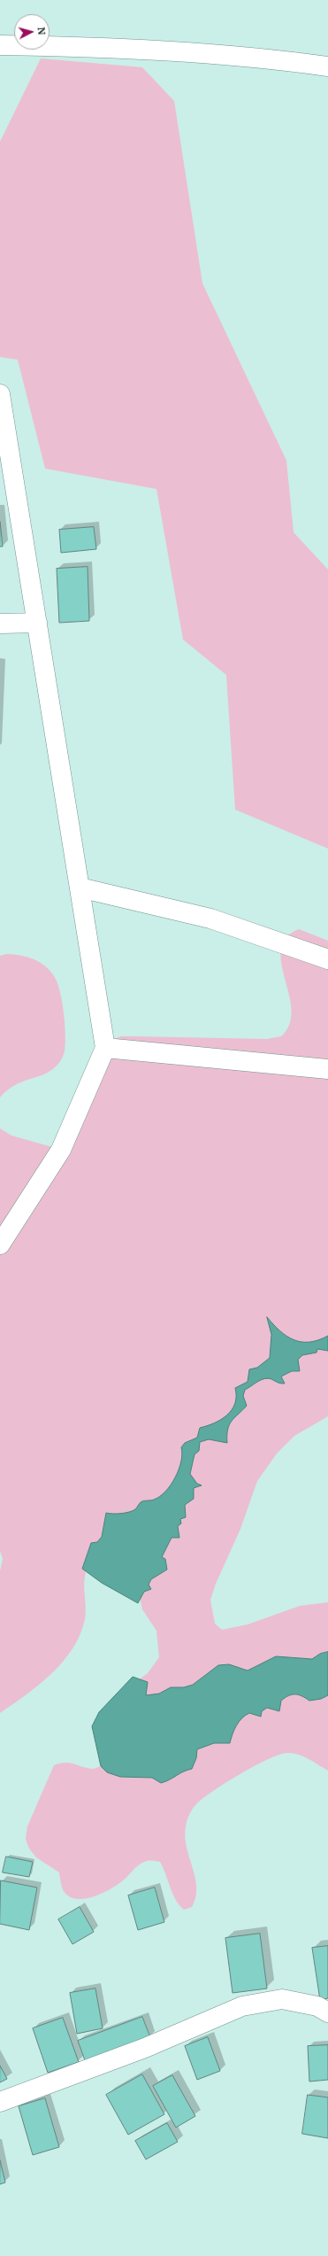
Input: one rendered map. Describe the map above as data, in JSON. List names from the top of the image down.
{
  "north": "right"
}
